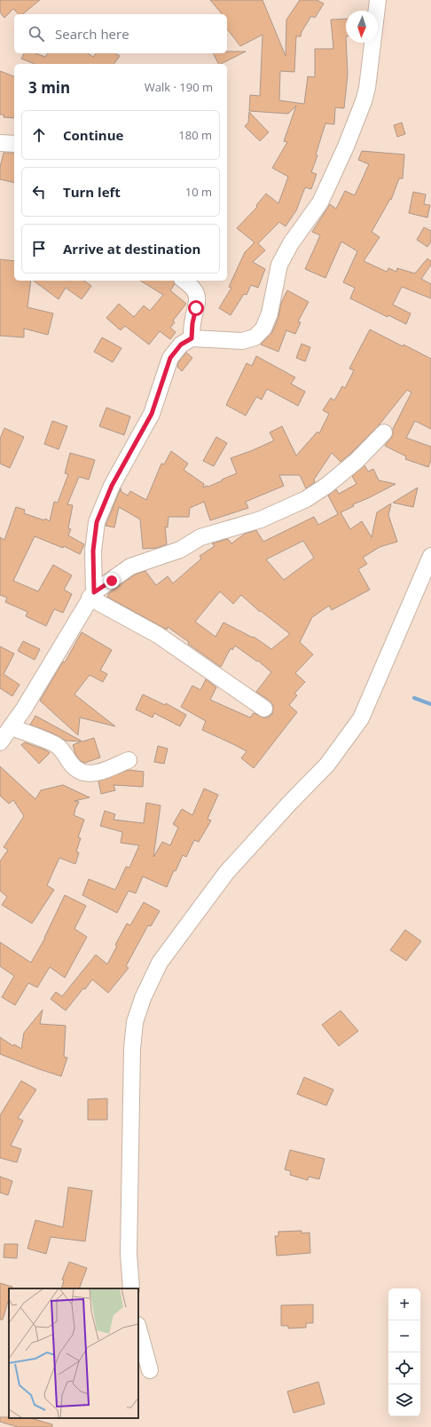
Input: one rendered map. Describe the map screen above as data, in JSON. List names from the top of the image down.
{
  "north": "bottom",
  "page": {
    "search": "Search here",
    "heading": ["3 min", "Walk · 190 m"],
    "list": [
      ["Continue", "180 m"],
      ["Turn left", "10 m"],
      "Arrive at destination"
    ],
    "map_buttons": ["+", "−"]
  }
}
